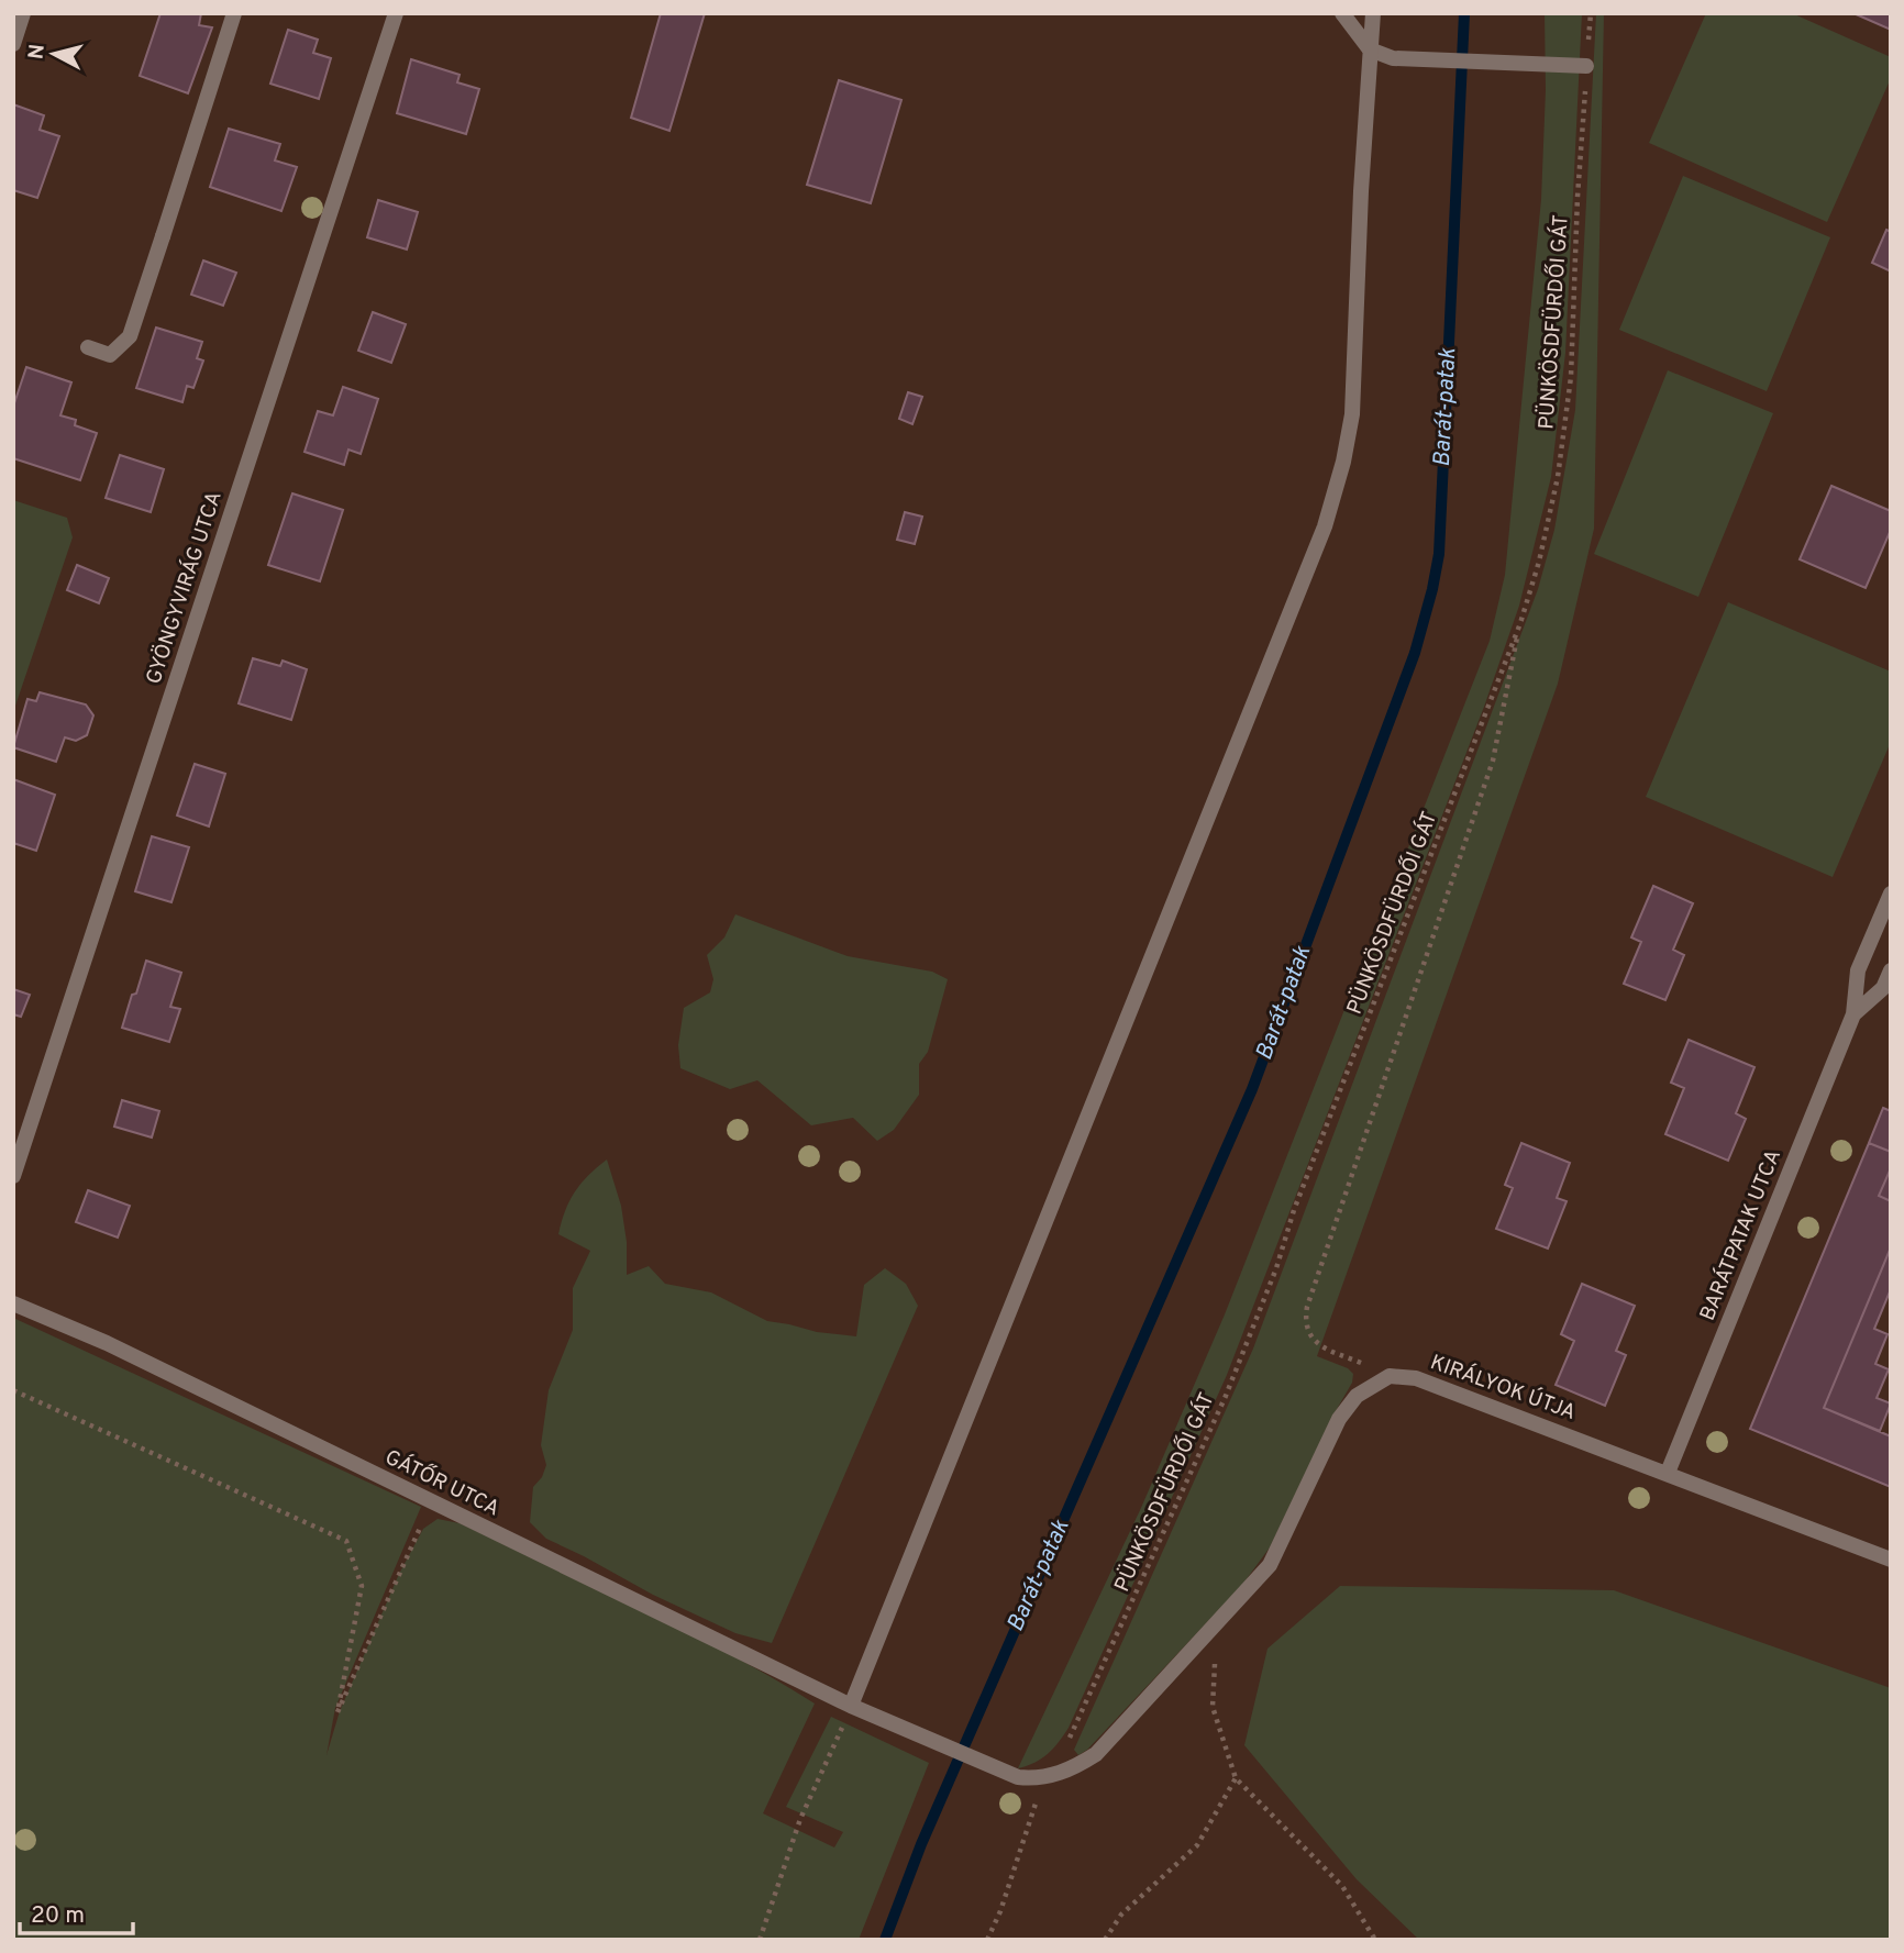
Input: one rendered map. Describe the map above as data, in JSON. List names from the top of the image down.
{
  "streets": {
    "street": [
      "GYÖNGYVIRÁG UTCA",
      "BARÁTPATAK UTCA",
      "KIRÁLYOK ÚTJA",
      "GÁTŐR UTCA"
    ],
    "path": ["PÜNKÖSDFÜRDŐI GÁT"]
  },
  "crossings": [
    ["PÜNKÖSDFÜRDŐI GÁT", "GÁTŐR UTCA"],
    ["BARÁTPATAK UTCA", "KIRÁLYOK ÚTJA"]
  ],
  "water": ["Barát-patak"],
  "scale_bar": "20 m",
  "north": "left"
}
